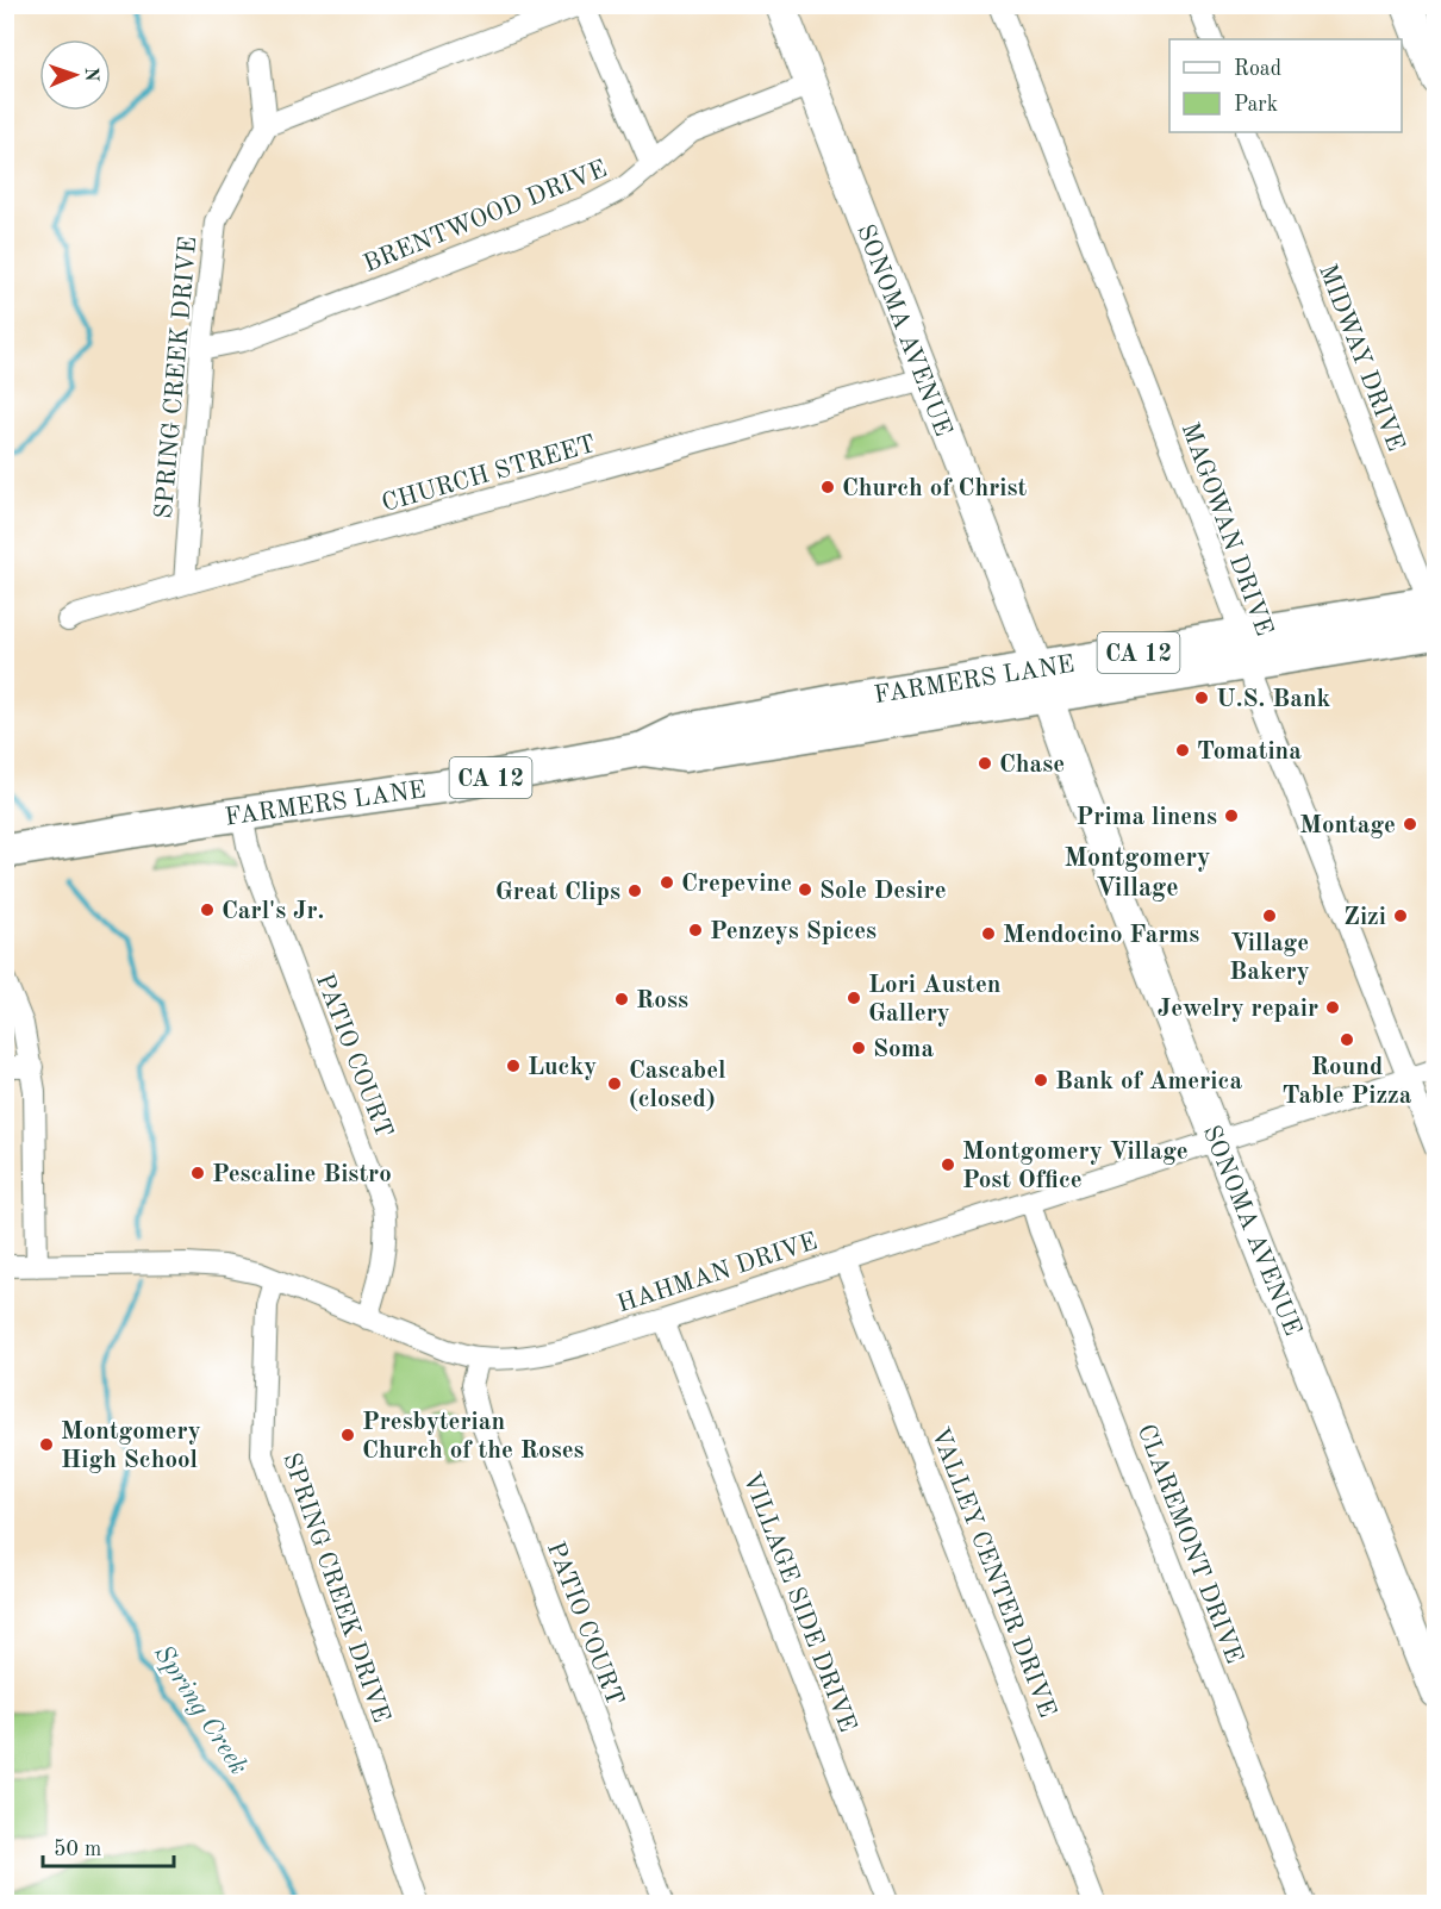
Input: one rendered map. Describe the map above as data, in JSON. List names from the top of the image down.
{
  "streets": {
    "main road": ["CA 12", "FARMERS LANE"],
    "street": [
      "BRENTWOOD DRIVE",
      "SONOMA AVENUE",
      "MIDWAY DRIVE",
      "SPRING CREEK DRIVE",
      "CHURCH STREET",
      "MAGOWAN DRIVE",
      "PATIO COURT",
      "HAHMAN DRIVE",
      "CLAREMONT DRIVE",
      "VALLEY CENTER DRIVE",
      "VILLAGE SIDE DRIVE"
    ]
  },
  "crossings": [
    ["BRENTWOOD DRIVE", "SONOMA AVENUE"],
    ["BRENTWOOD DRIVE", "SPRING CREEK DRIVE"],
    ["SONOMA AVENUE", "CHURCH STREET"],
    ["SONOMA AVENUE", "FARMERS LANE"],
    ["SONOMA AVENUE", "HAHMAN DRIVE"],
    ["MIDWAY DRIVE", "FARMERS LANE"],
    ["SPRING CREEK DRIVE", "CHURCH STREET"],
    ["SPRING CREEK DRIVE", "HAHMAN DRIVE"],
    ["MAGOWAN DRIVE", "FARMERS LANE"],
    ["MAGOWAN DRIVE", "HAHMAN DRIVE"],
    ["FARMERS LANE", "PATIO COURT"],
    ["PATIO COURT", "HAHMAN DRIVE"],
    ["HAHMAN DRIVE", "CLAREMONT DRIVE"],
    ["HAHMAN DRIVE", "VALLEY CENTER DRIVE"],
    ["HAHMAN DRIVE", "VILLAGE SIDE DRIVE"]
  ],
  "districts": ["Montgomery Village"],
  "water": ["Spring Creek"],
  "places": [
    "Church of Christ",
    "U.S. Bank",
    "Tomatina",
    "Chase",
    "Prima linens",
    "Montage",
    "Crepevine",
    "Sole Desire",
    "Great Clips",
    "Carl's Jr.",
    "Village Bakery",
    "Zizi",
    "Penzeys Spices",
    "Mendocino Farms",
    "Lori Austen Gallery",
    "Ross",
    "Jewelry repair",
    "Round Table Pizza",
    "Soma",
    "Lucky",
    "Bank of America",
    "Cascabel (closed)",
    "Montgomery Village Post Office",
    "Pescaline Bistro",
    "Presbyterian Church of the Roses",
    "Montgomery High School"
  ],
  "legend": ["Road", "Park"],
  "scale_bar": "50 m",
  "north": "right"
}
